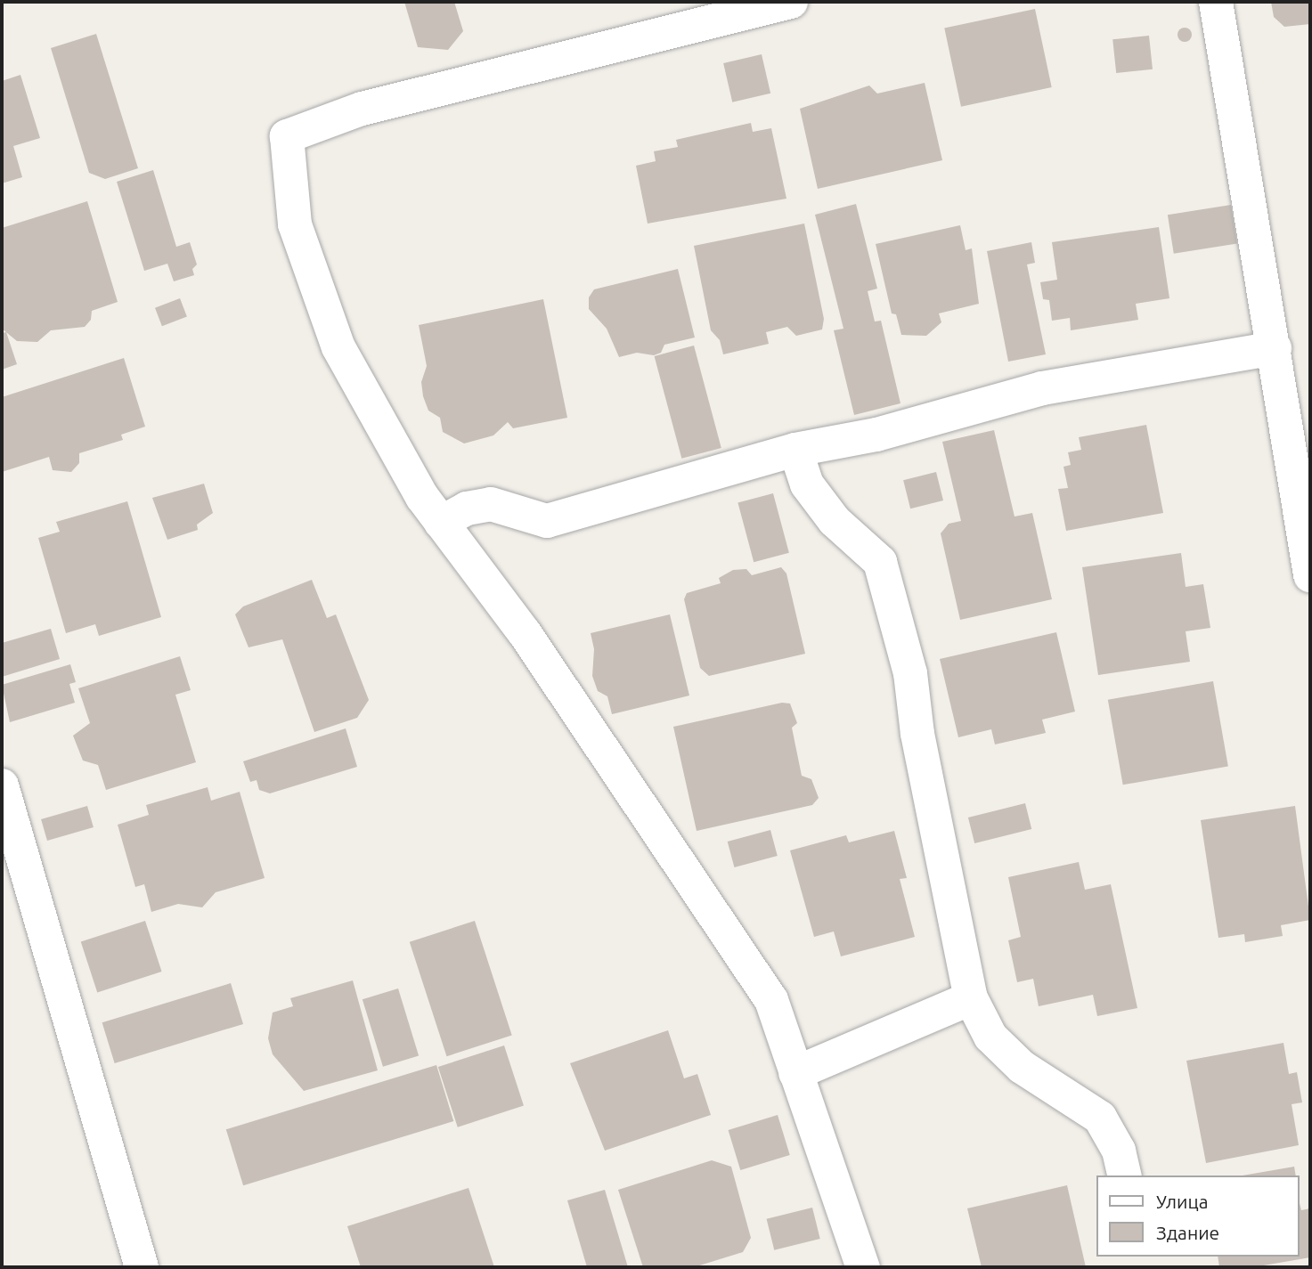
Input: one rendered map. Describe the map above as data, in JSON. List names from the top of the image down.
{
  "legend": ["Улица", "Здание"]
}
